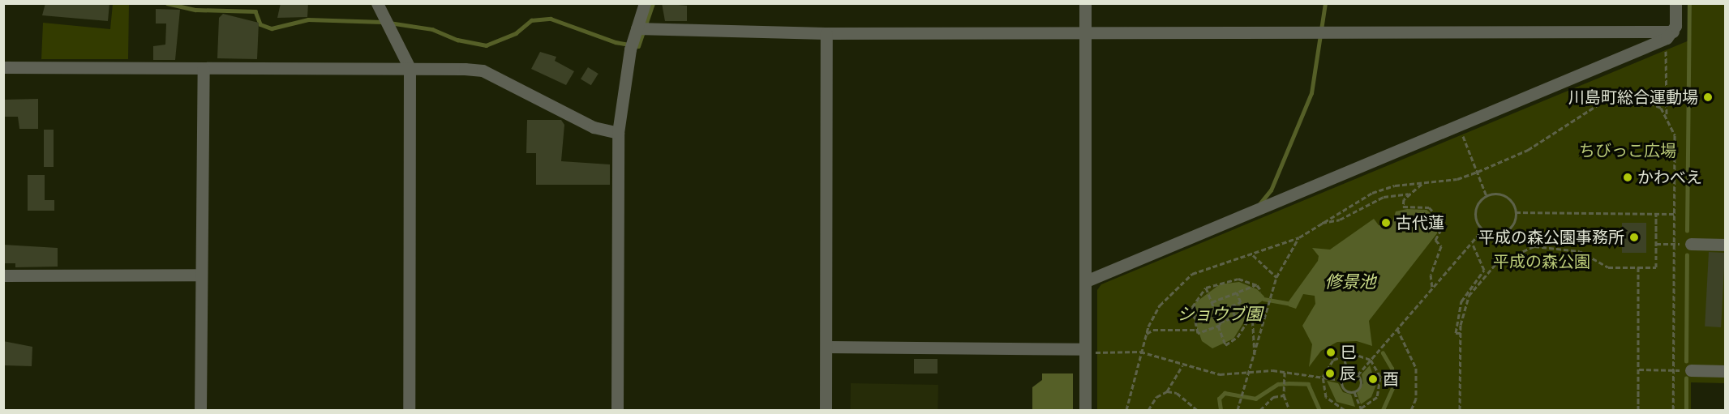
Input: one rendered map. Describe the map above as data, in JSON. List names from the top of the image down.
{
  "water": ["修景池", "ショウブ園"],
  "parks": ["ちびっこ広場", "平成の森公園"],
  "places": [
    "川島町総合運動場",
    "かわべえ",
    "古代蓮",
    "平成の森公園事務所",
    "巳",
    "辰",
    "酉"
  ]
}
